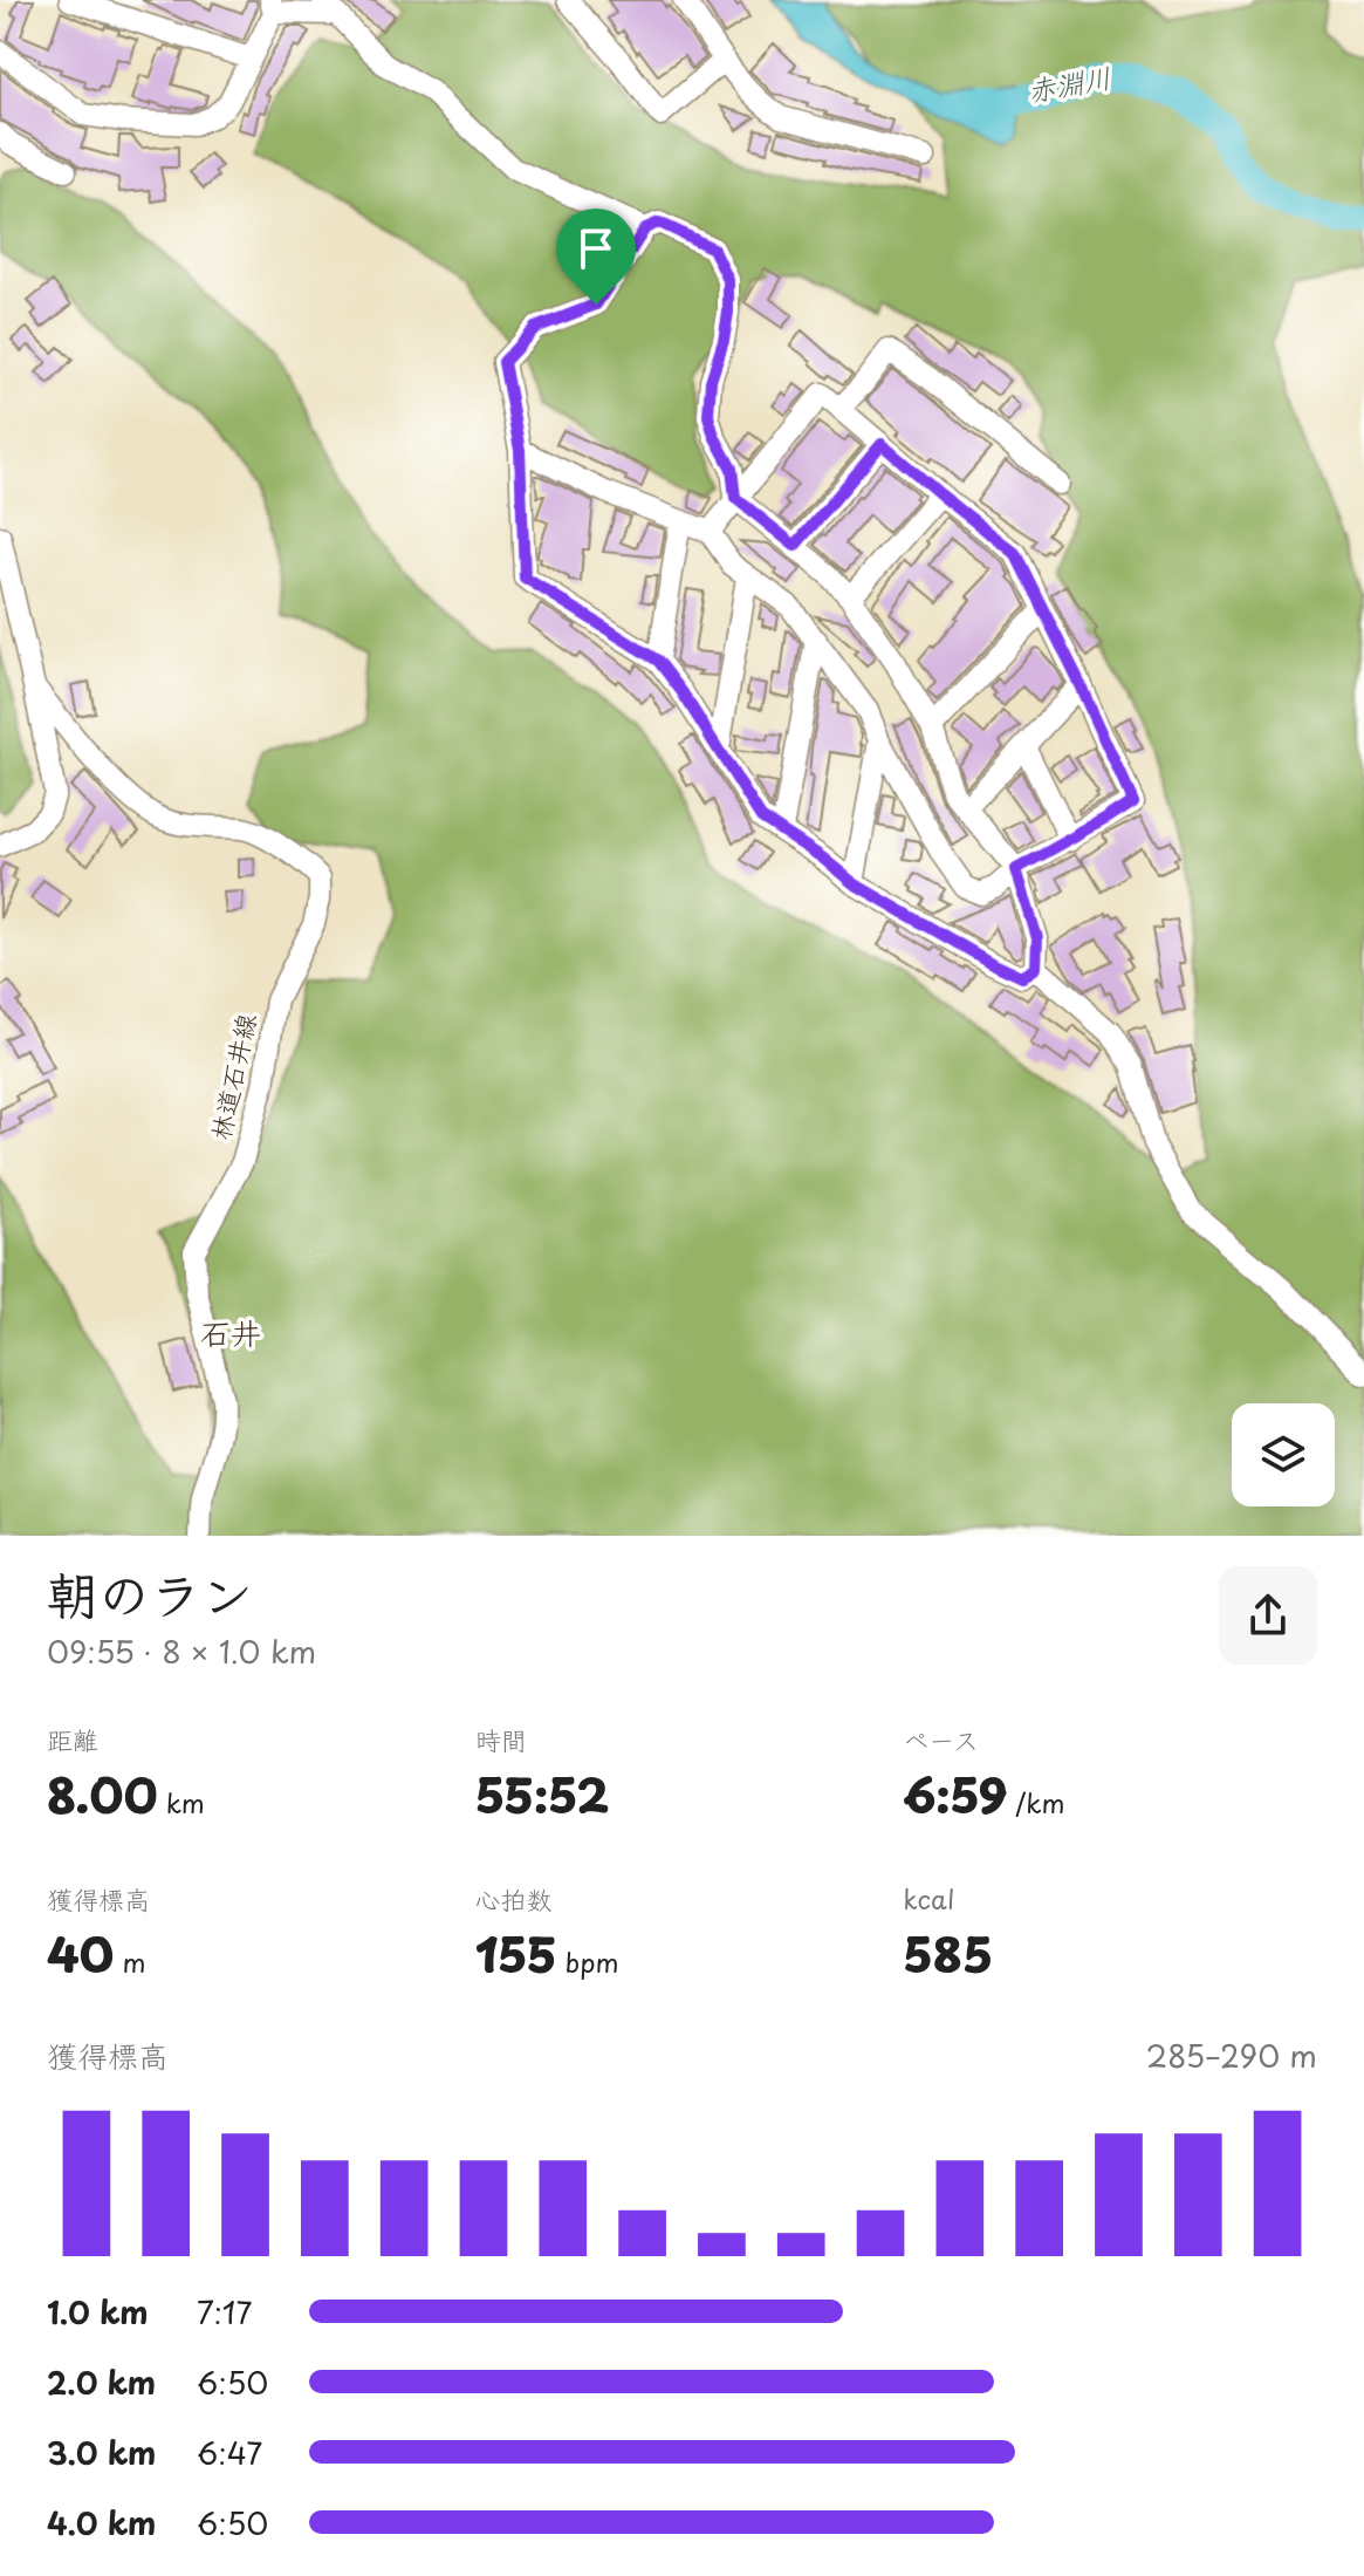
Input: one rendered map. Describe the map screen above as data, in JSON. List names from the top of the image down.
{
  "streets": {
    "street": ["林道石井線"]
  },
  "districts": ["石井"],
  "water": ["赤淵川"],
  "page": {
    "heading": ["朝のラン", "09:55 · 8 × 1.0 km"],
    "stats": [
      ["距離", "8.00 km"],
      ["時間", "55:52"],
      ["ペース", "6:59 /km"],
      ["獲得標高", "40 m"],
      ["心拍数", "155 bpm"],
      ["kcal", "585"]
    ],
    "chart": ["獲得標高", "285–290 m"],
    "list": [
      {
        "name": "1.0 km",
        "note": "7:17"
      },
      {
        "name": "2.0 km",
        "note": "6:50"
      },
      {
        "name": "3.0 km",
        "note": "6:47"
      },
      {
        "name": "4.0 km",
        "note": "6:50"
      }
    ]
  }
}
